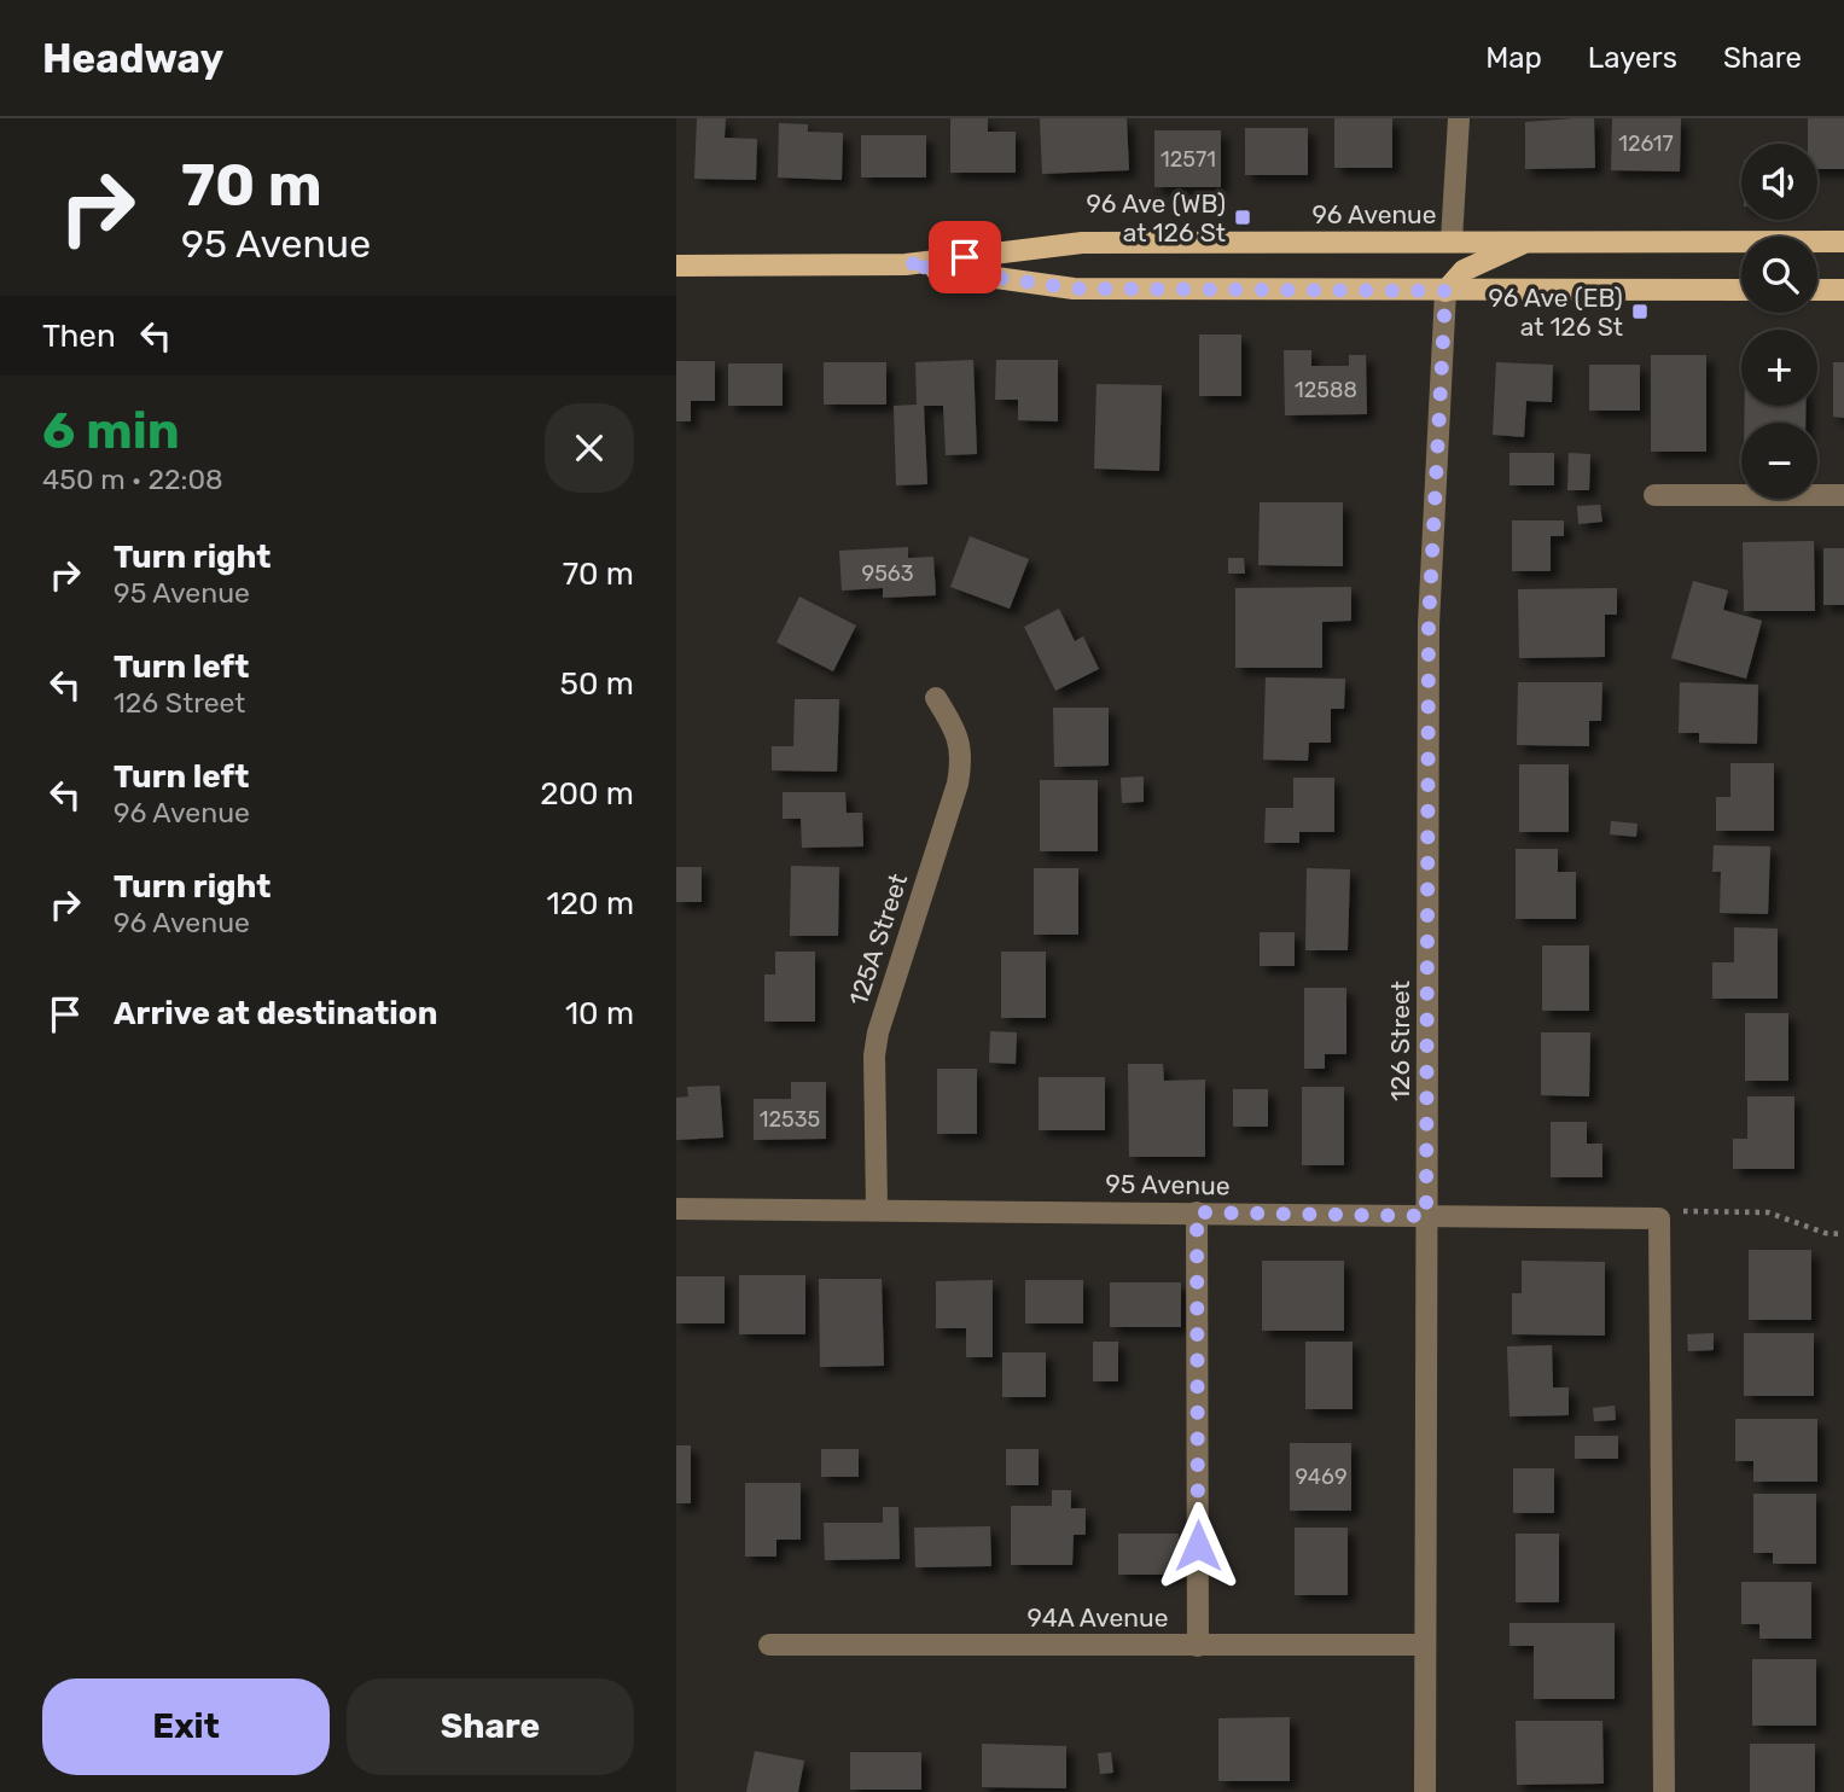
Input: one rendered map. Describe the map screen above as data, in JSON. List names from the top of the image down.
{
  "streets": {
    "main road": ["96 Avenue"],
    "street": [
      "125A Street",
      "126 Street",
      "95 Avenue",
      "94A Avenue"
    ]
  },
  "crossings": [
    ["96 Avenue", "126 Street"],
    ["125A Street", "95 Avenue"],
    ["126 Street", "95 Avenue"],
    ["126 Street", "94A Avenue"]
  ],
  "places": {
    "transit": ["96 Ave (WB) at 126 St", "96 Ave (EB) at 126 St"]
  },
  "house_numbers": [
    "12617",
    "12571",
    "12588",
    "9563",
    "12535",
    "9469"
  ],
  "page": {
    "header": "Headway",
    "nav": ["Map", "Layers", "Share"],
    "turn": ["70 m", "95 Avenue"],
    "map_buttons": ["+", "−"],
    "then": "Then",
    "heading": ["6 min", "450 m · 22:08"],
    "list": [
      {
        "name": "Turn right",
        "note": "95 Avenue",
        "value": "70 m"
      },
      {
        "name": "Turn left",
        "note": "126 Street",
        "value": "50 m"
      },
      {
        "name": "Turn left",
        "note": "96 Avenue",
        "value": "200 m"
      },
      {
        "name": "Turn right",
        "note": "96 Avenue",
        "value": "120 m"
      },
      {
        "name": "Arrive at destination",
        "value": "10 m"
      }
    ],
    "buttons": ["Exit", "Share"]
  }
}
